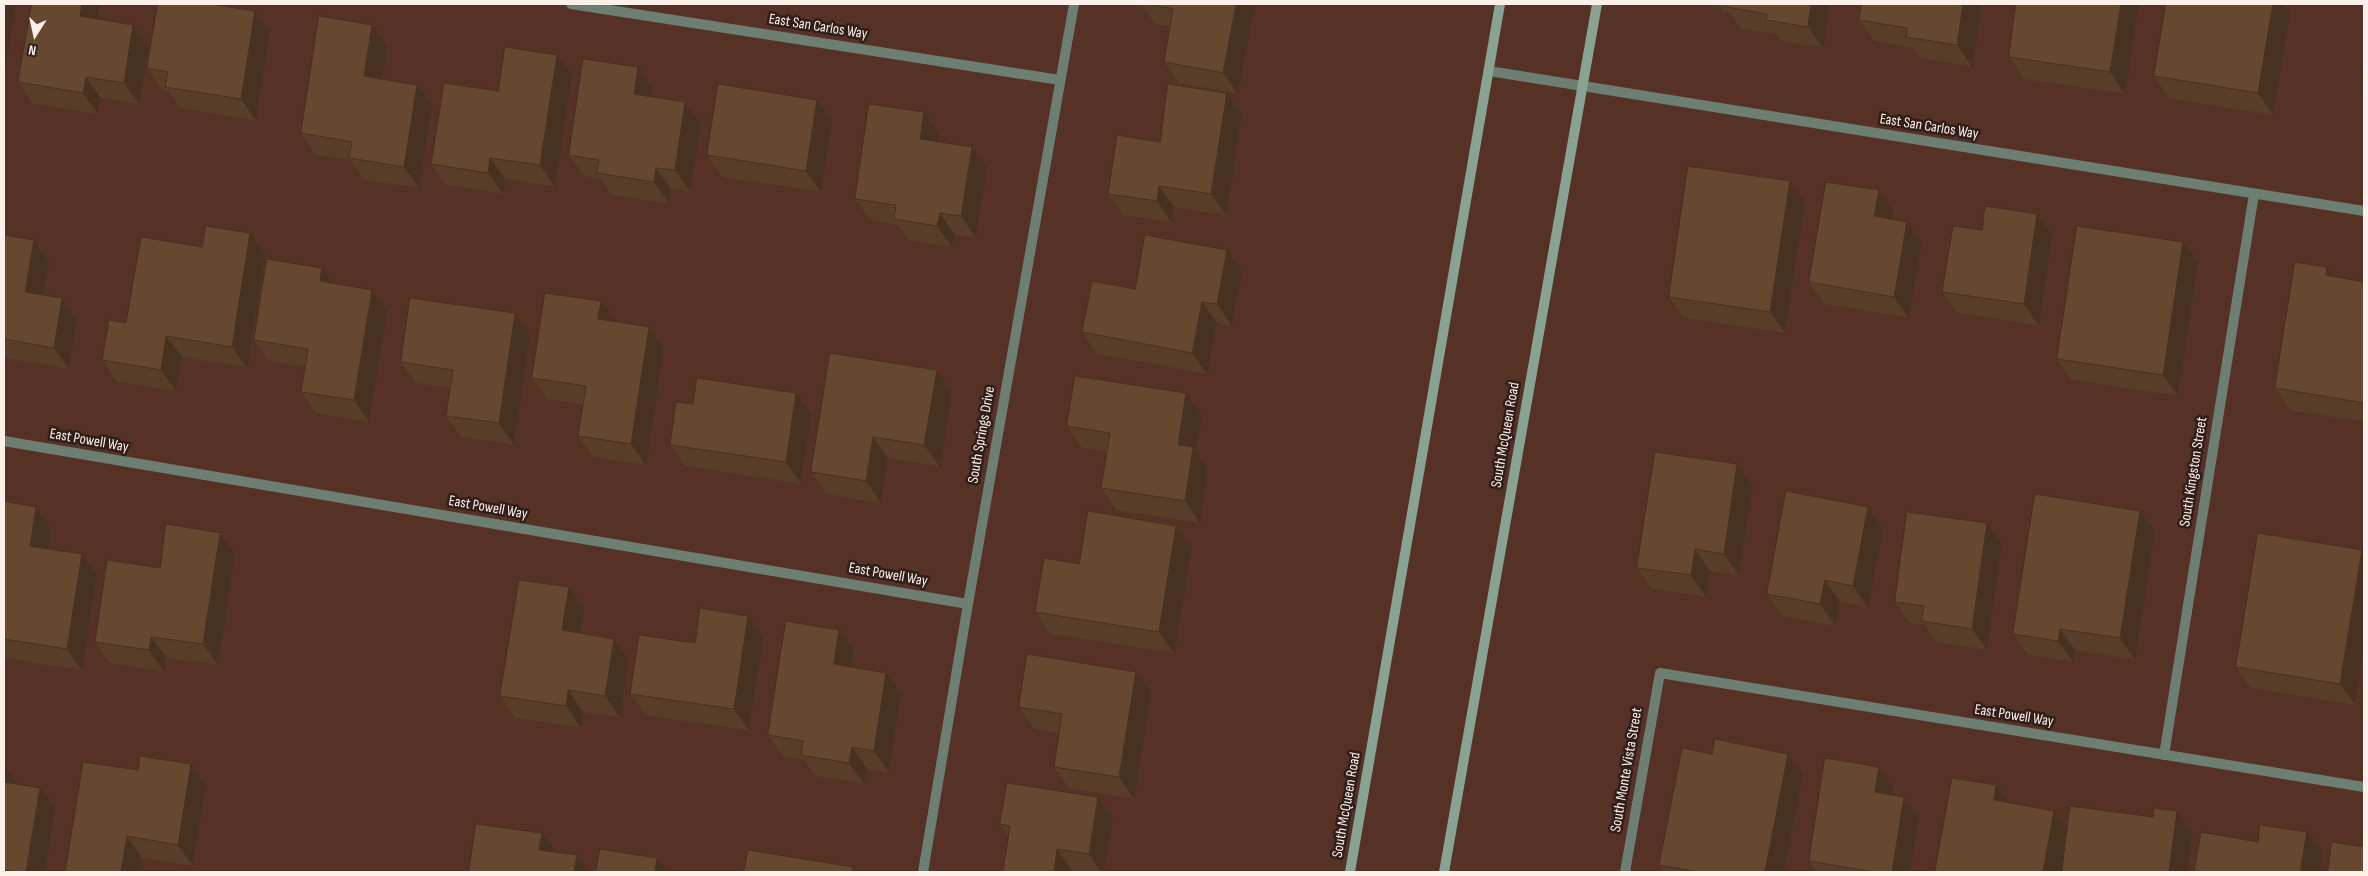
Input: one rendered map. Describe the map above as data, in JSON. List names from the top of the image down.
{
  "streets": {
    "main road": ["South McQueen Road"],
    "street": [
      "East San Carlos Way",
      "South Springs Drive",
      "East Powell Way",
      "South Kingston Street",
      "South Monte Vista Street"
    ]
  },
  "crossings": [
    ["East San Carlos Way", "South Springs Drive"],
    ["East San Carlos Way", "South McQueen Road"],
    ["East San Carlos Way", "South Kingston Street"],
    ["South Springs Drive", "East Powell Way"],
    ["East Powell Way", "South Kingston Street"],
    ["East Powell Way", "South Monte Vista Street"]
  ],
  "north": "bottom"
}
